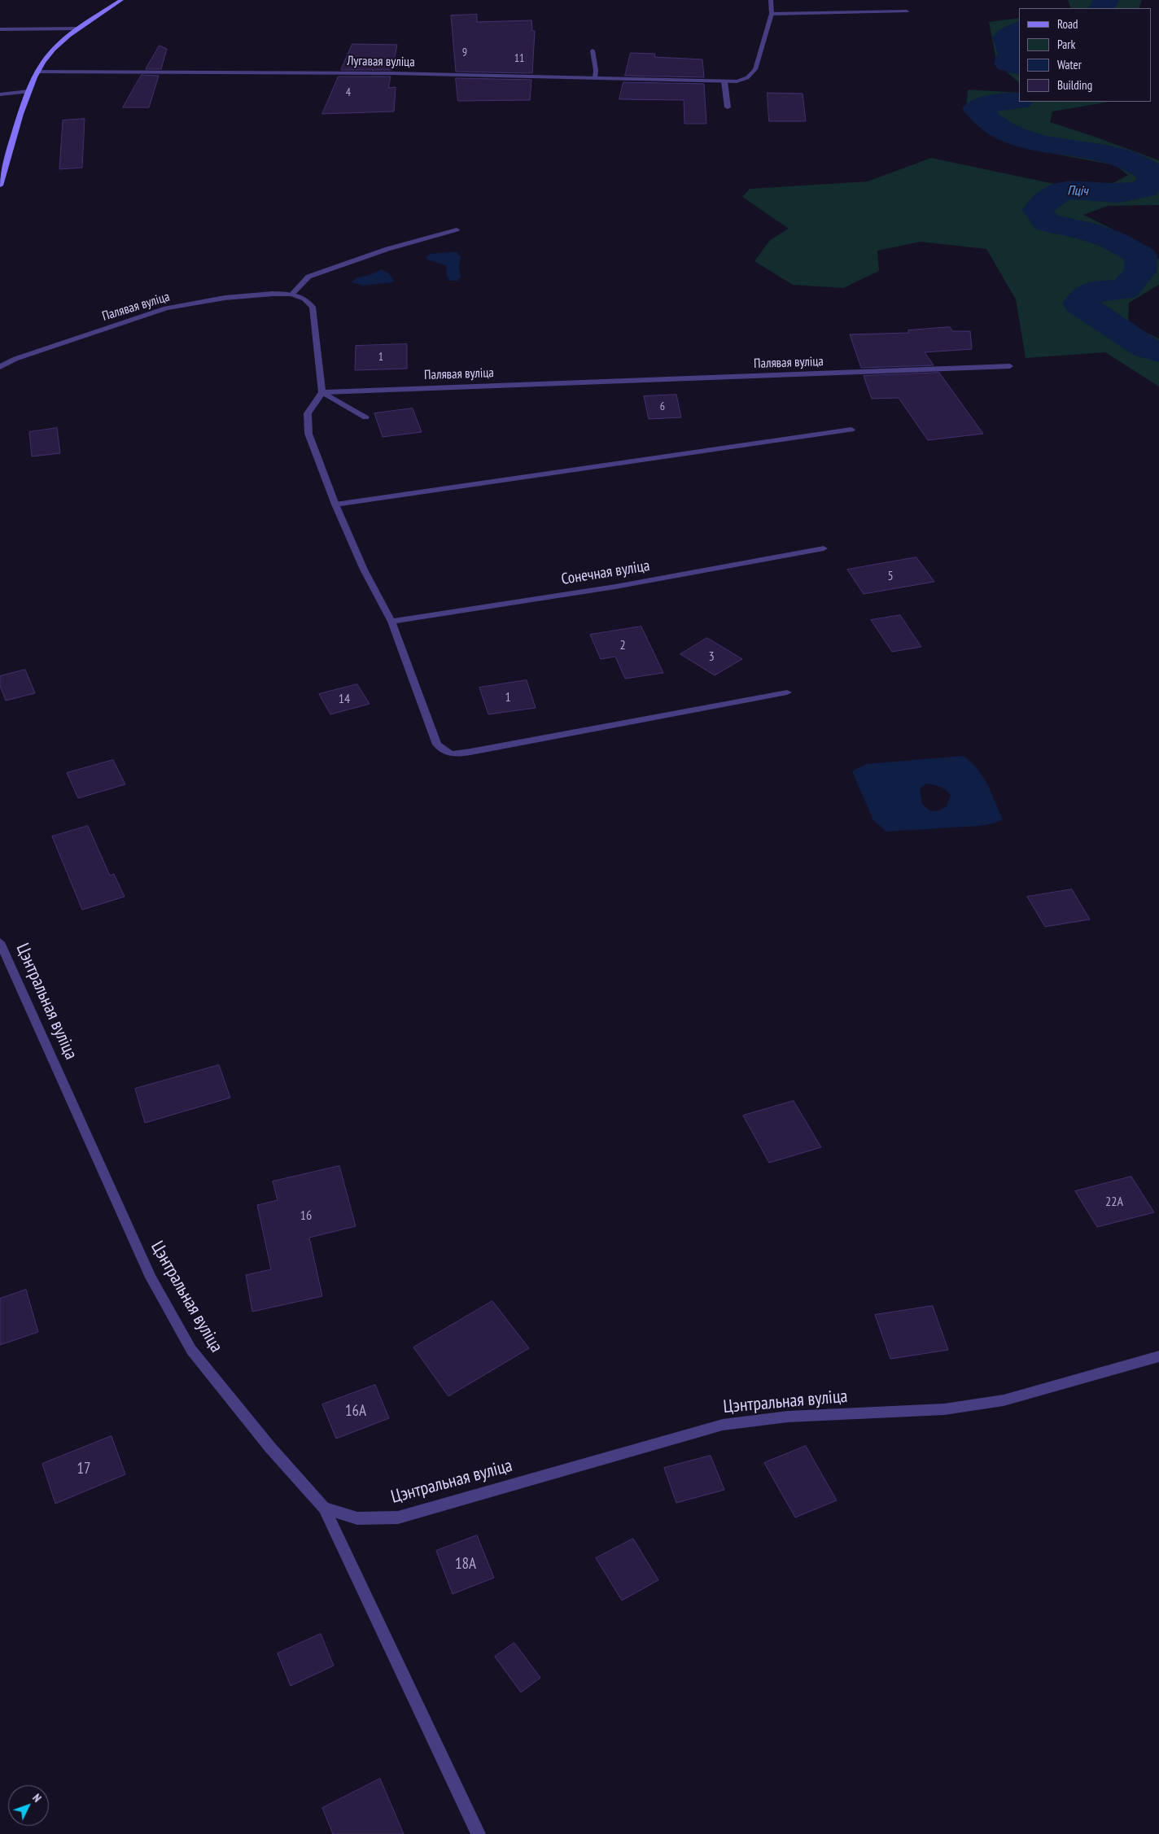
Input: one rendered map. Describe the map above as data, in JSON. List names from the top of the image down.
{
  "streets": {
    "street": [
      "Лугавая вуліца",
      "Палявая вуліца",
      "Сонечная вуліца",
      "Цэнтральная вуліца"
    ]
  },
  "water": ["Пціч"],
  "house_numbers": [
    "9",
    "11",
    "4",
    "1",
    "6",
    "5",
    "2",
    "3",
    "1",
    "14",
    "22А",
    "16",
    "16А",
    "17",
    "18А"
  ],
  "legend": [
    "Road",
    "Park",
    "Water",
    "Building"
  ],
  "north": "top right"
}
